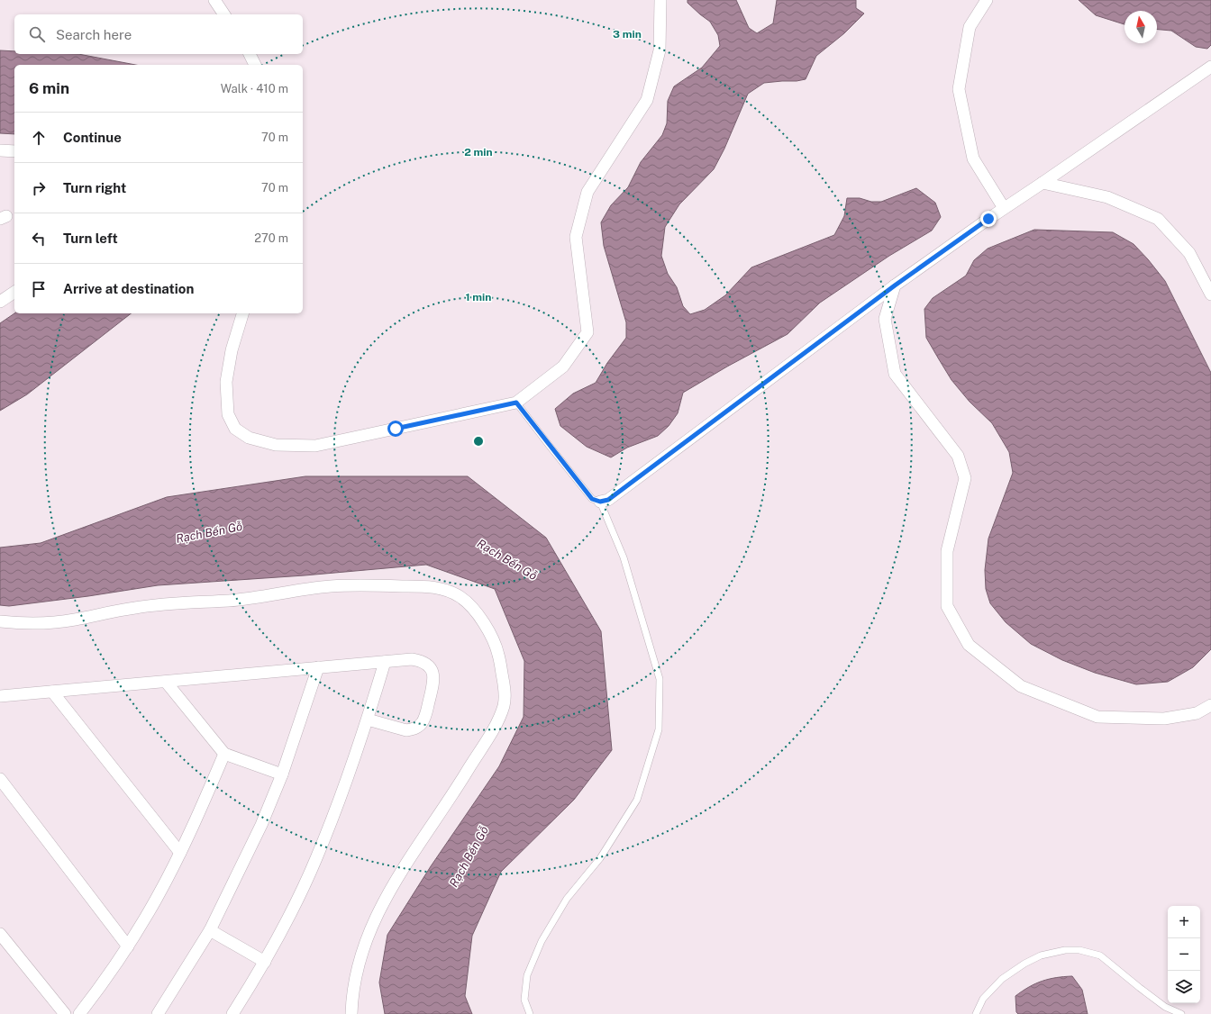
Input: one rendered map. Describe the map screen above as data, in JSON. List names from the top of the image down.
{
  "water": ["Rạch Bến Gỗ"],
  "north": "top",
  "page": {
    "search": "Search here",
    "heading": ["6 min", "Walk · 410 m"],
    "list": [
      ["Continue", "70 m"],
      ["Turn right", "70 m"],
      ["Turn left", "270 m"],
      "Arrive at destination"
    ],
    "map_buttons": ["+", "−"]
  },
  "rings": ["3 min", "2 min", "1 min"]
}
